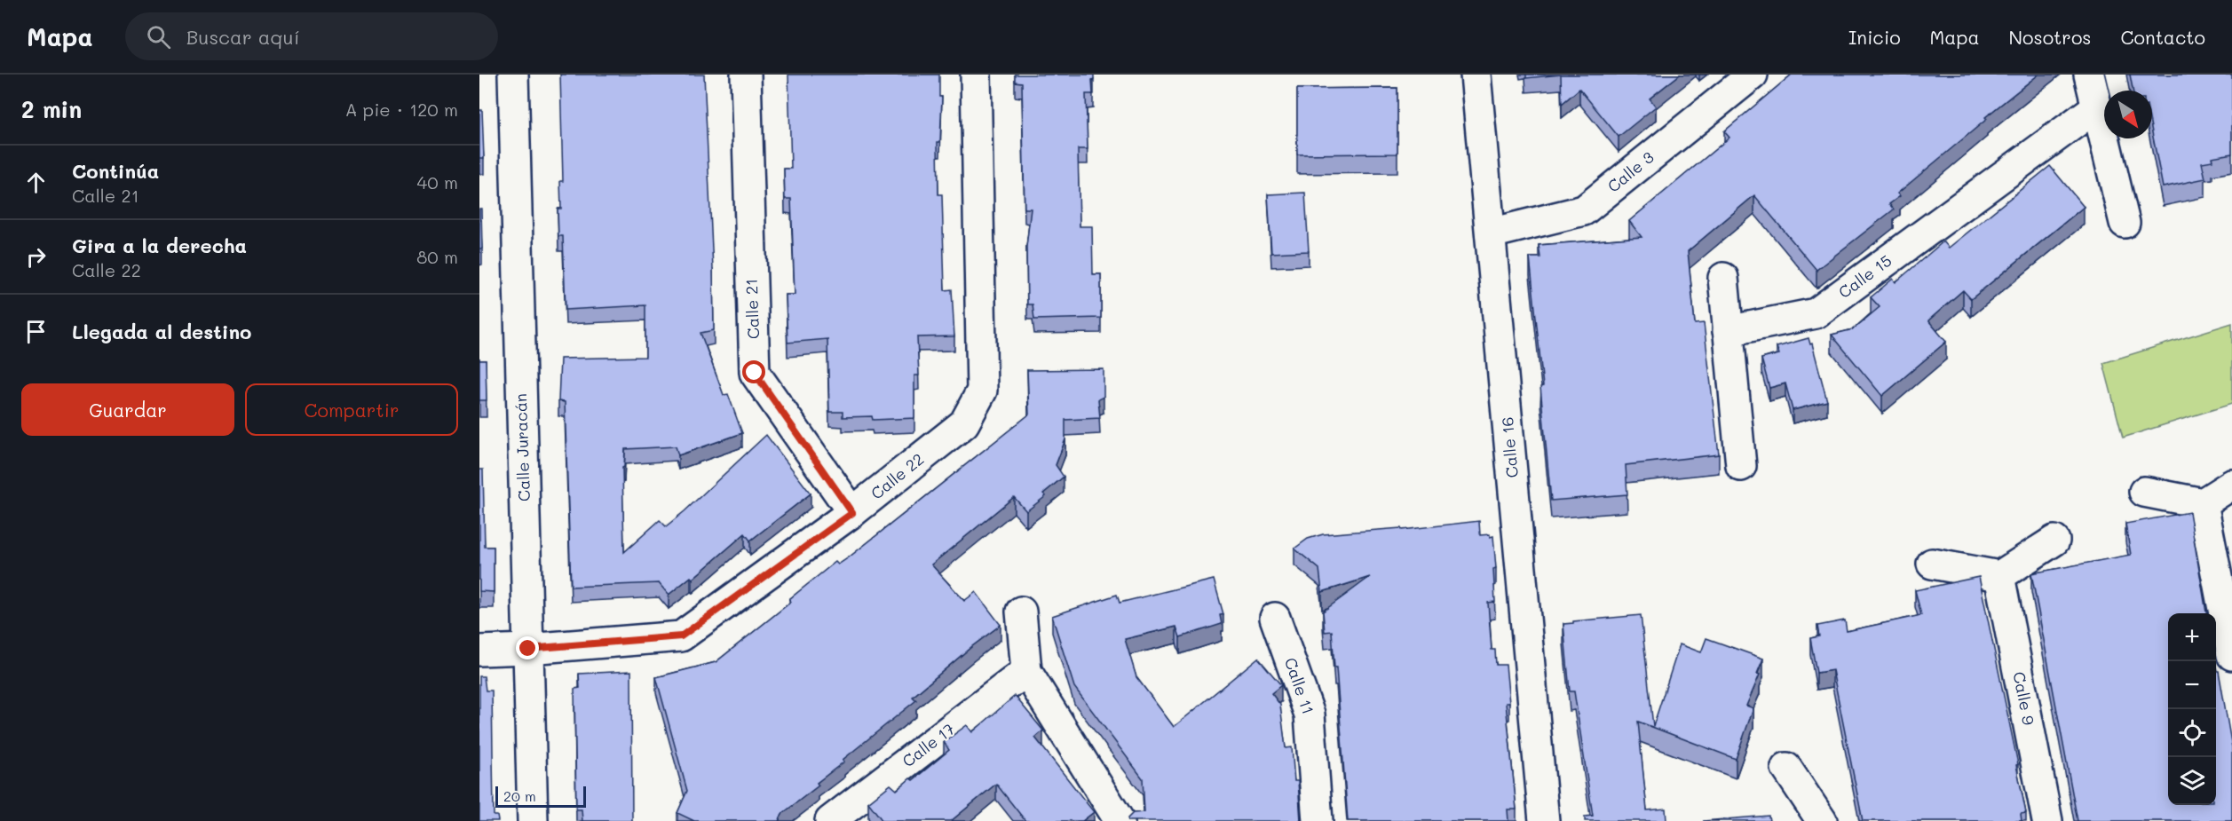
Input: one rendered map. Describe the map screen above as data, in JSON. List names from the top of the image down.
{
  "streets": {
    "street": [
      "Calle 3",
      "Calle 15",
      "Calle 21",
      "Calle Juracán",
      "Calle 16",
      "Calle 22",
      "Calle 11",
      "Calle 9",
      "Calle 17"
    ]
  },
  "crossings": [
    ["Calle 3", "Calle 16"],
    ["Calle 21", "Calle 22"],
    ["Calle Juracán", "Calle 22"]
  ],
  "scale_bar": "20 m",
  "north": "bottom right",
  "page": {
    "header": "Mapa",
    "search": "Buscar aquí",
    "nav": [
      "Inicio",
      "Mapa",
      "Nosotros",
      "Contacto"
    ],
    "heading": ["2 min", "A pie · 120 m"],
    "list": [
      ["Continúa", "Calle 21", "40 m"],
      ["Gira a la derecha", "Calle 22", "80 m"],
      "Llegada al destino"
    ],
    "buttons": ["Guardar", "Compartir"],
    "map_buttons": ["+", "−"],
    "scale": "20 m"
  }
}
